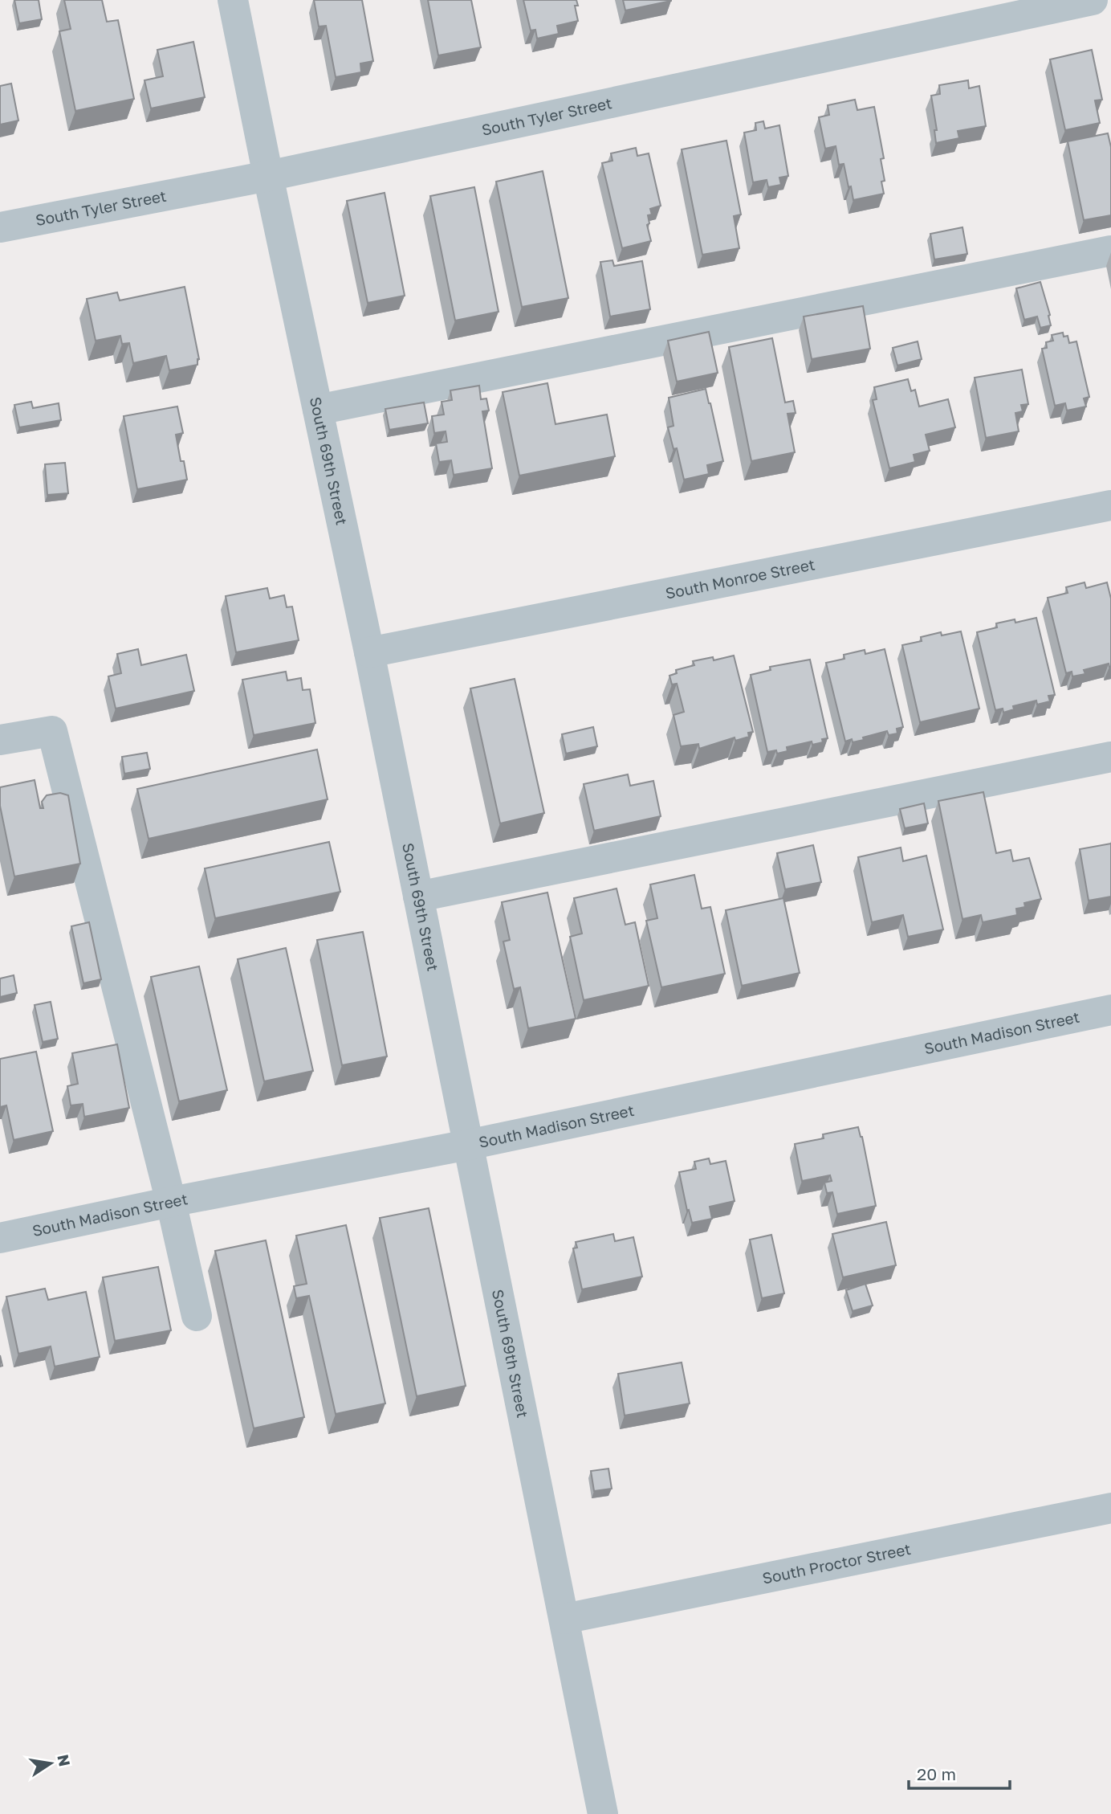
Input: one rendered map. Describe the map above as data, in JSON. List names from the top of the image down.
{
  "streets": {
    "street": [
      "South Tyler Street",
      "South 69th Street",
      "South Monroe Street",
      "South Madison Street",
      "South Proctor Street"
    ]
  },
  "crossings": [
    ["South Tyler Street", "South 69th Street"],
    ["South 69th Street", "South Monroe Street"],
    ["South 69th Street", "South Madison Street"],
    ["South 69th Street", "South Proctor Street"]
  ],
  "scale_bar": "20 m",
  "north": "right"
}
